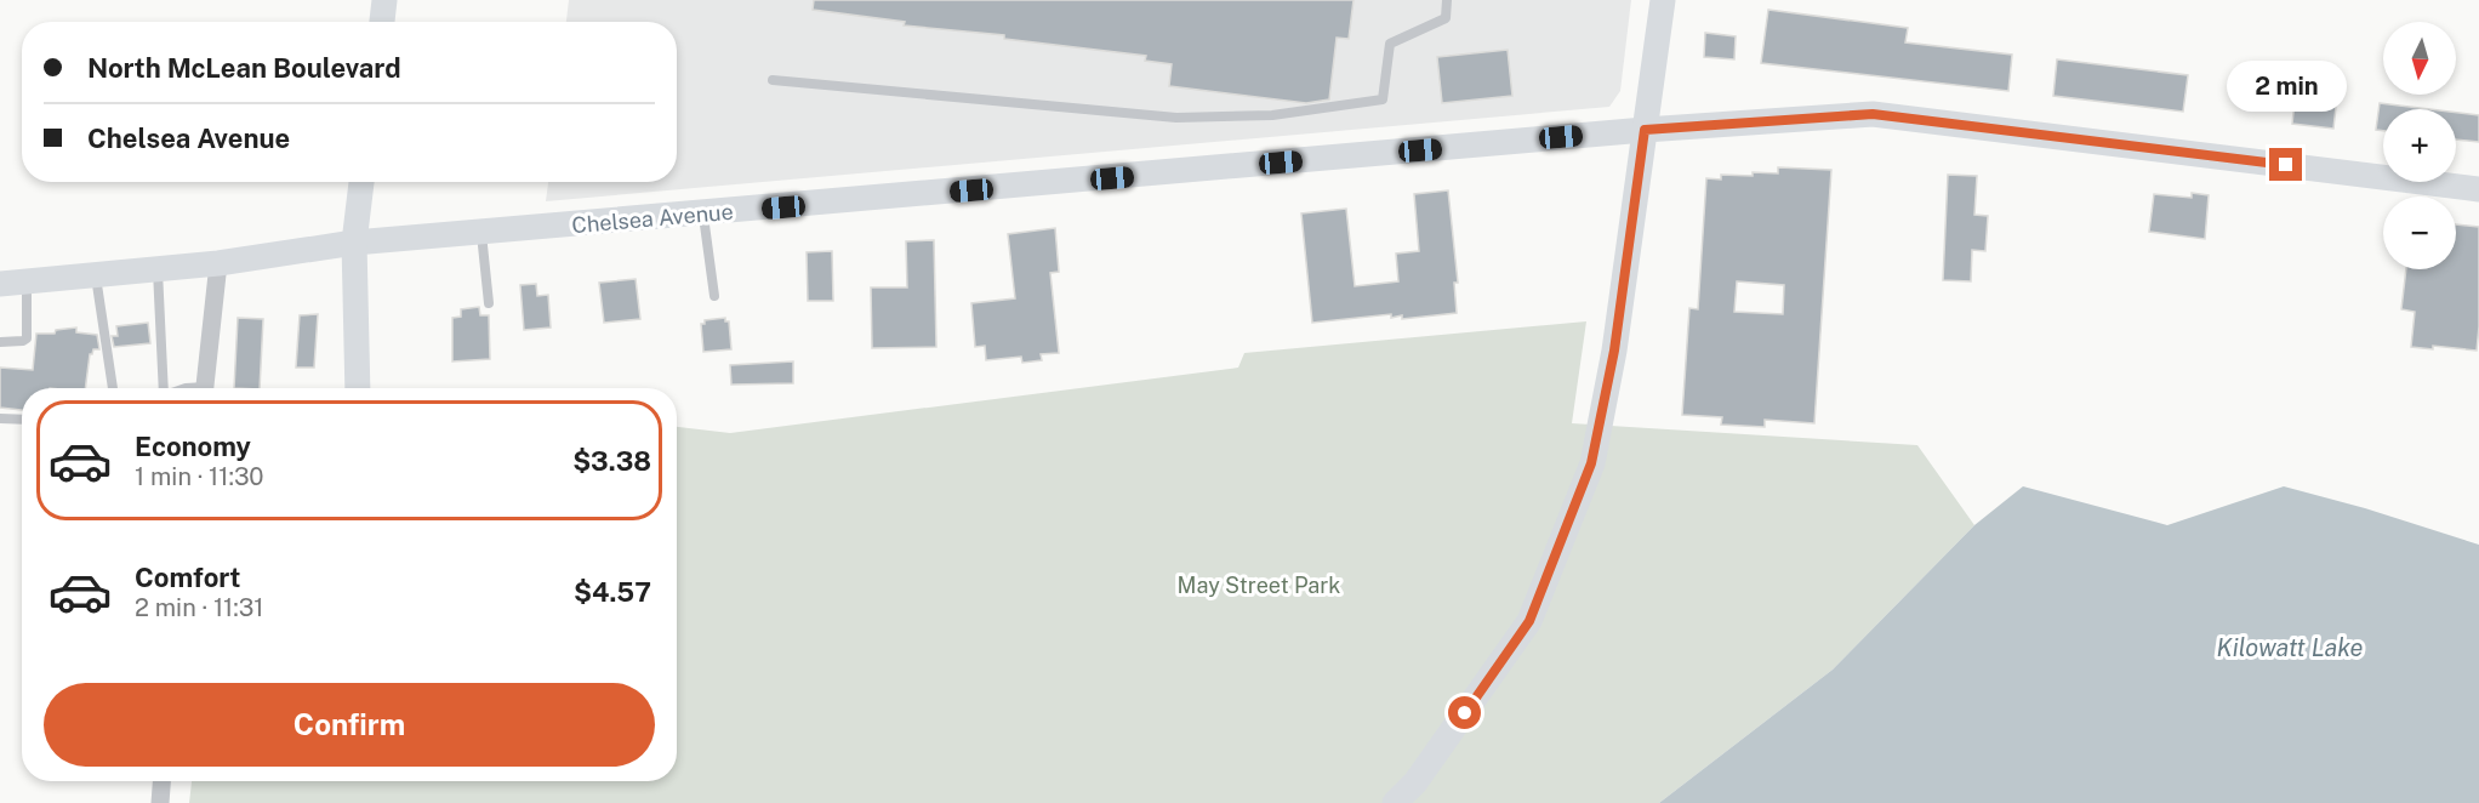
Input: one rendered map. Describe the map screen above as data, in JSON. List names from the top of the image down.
{
  "streets": {
    "main road": ["Chelsea Avenue"]
  },
  "water": ["Kilowatt Lake"],
  "parks": ["May Street Park"],
  "north": "bottom",
  "page": {
    "map_buttons": ["+", "−"],
    "banner": ["North McLean Boulevard", "Chelsea Avenue"],
    "bubble": "2 min",
    "list": [
      {
        "name": "Economy",
        "note": "1 min · 11:30",
        "value": "$3.38"
      },
      {
        "name": "Comfort",
        "note": "2 min · 11:31",
        "value": "$4.57"
      }
    ],
    "buttons": "Confirm"
  }
}
